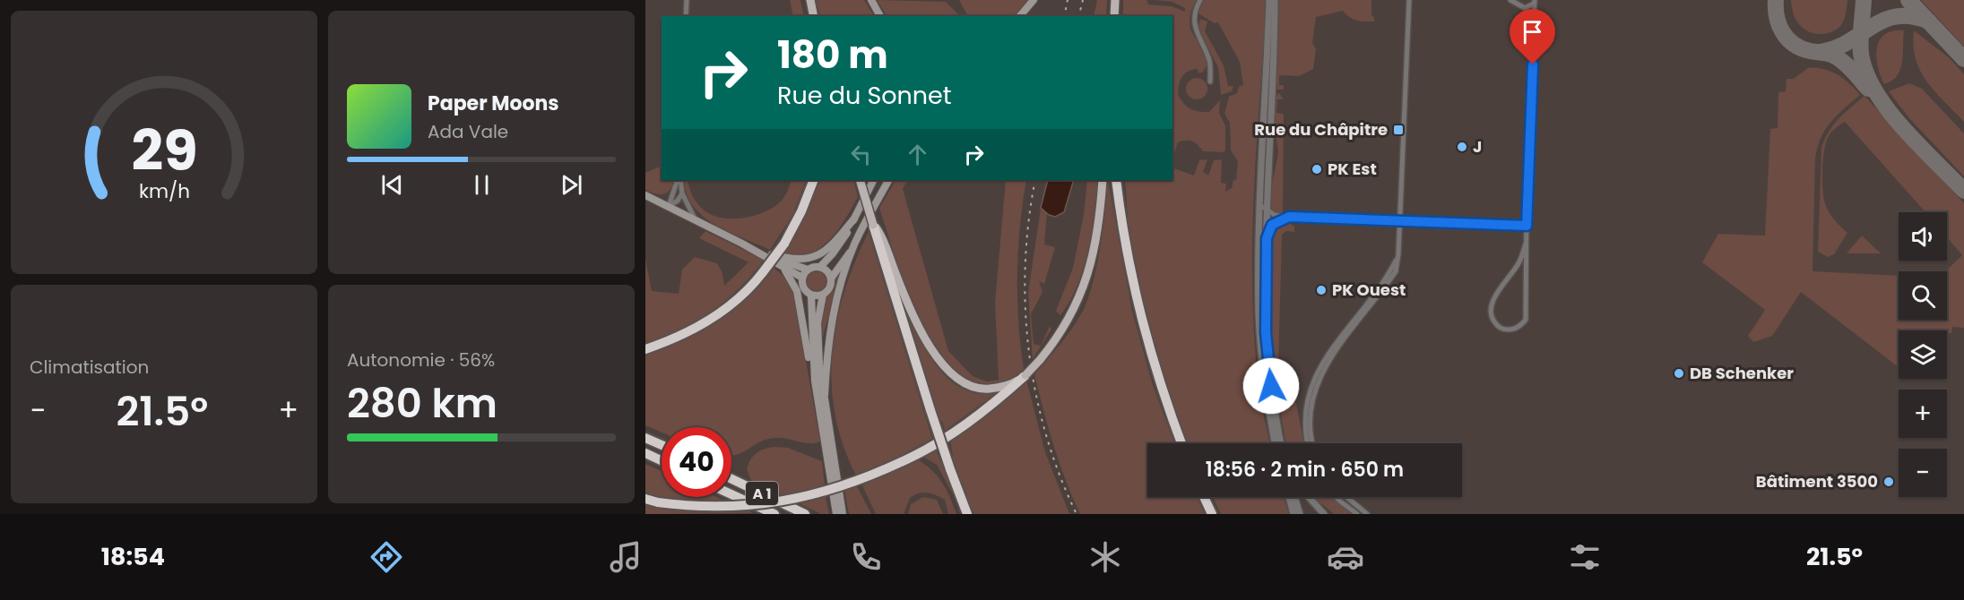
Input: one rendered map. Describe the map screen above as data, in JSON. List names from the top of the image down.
{
  "streets": {
    "highway": ["A 1"]
  },
  "places": {
    "transit": ["Rue du Châpitre"],
    "other": [
      "J",
      "PK Est",
      "PK Ouest",
      "DB Schenker",
      "Bâtiment 3500"
    ]
  },
  "page": {
    "turn": ["180 m", "Rue du Sonnet"],
    "song": ["Paper Moons", "Ada Vale"],
    "map_buttons": ["+", "−"],
    "tile": [
      "Climatisation",
      ["Autonomie · 56%", "280 km"]
    ],
    "heat": ["−", "21.5°", "+"],
    "limit": "40",
    "trip": "18:56 · 2 min · 650 m",
    "tabs": ["18:54", "21.5°"],
    "gauge": ["29", "km/h"]
  }
}
